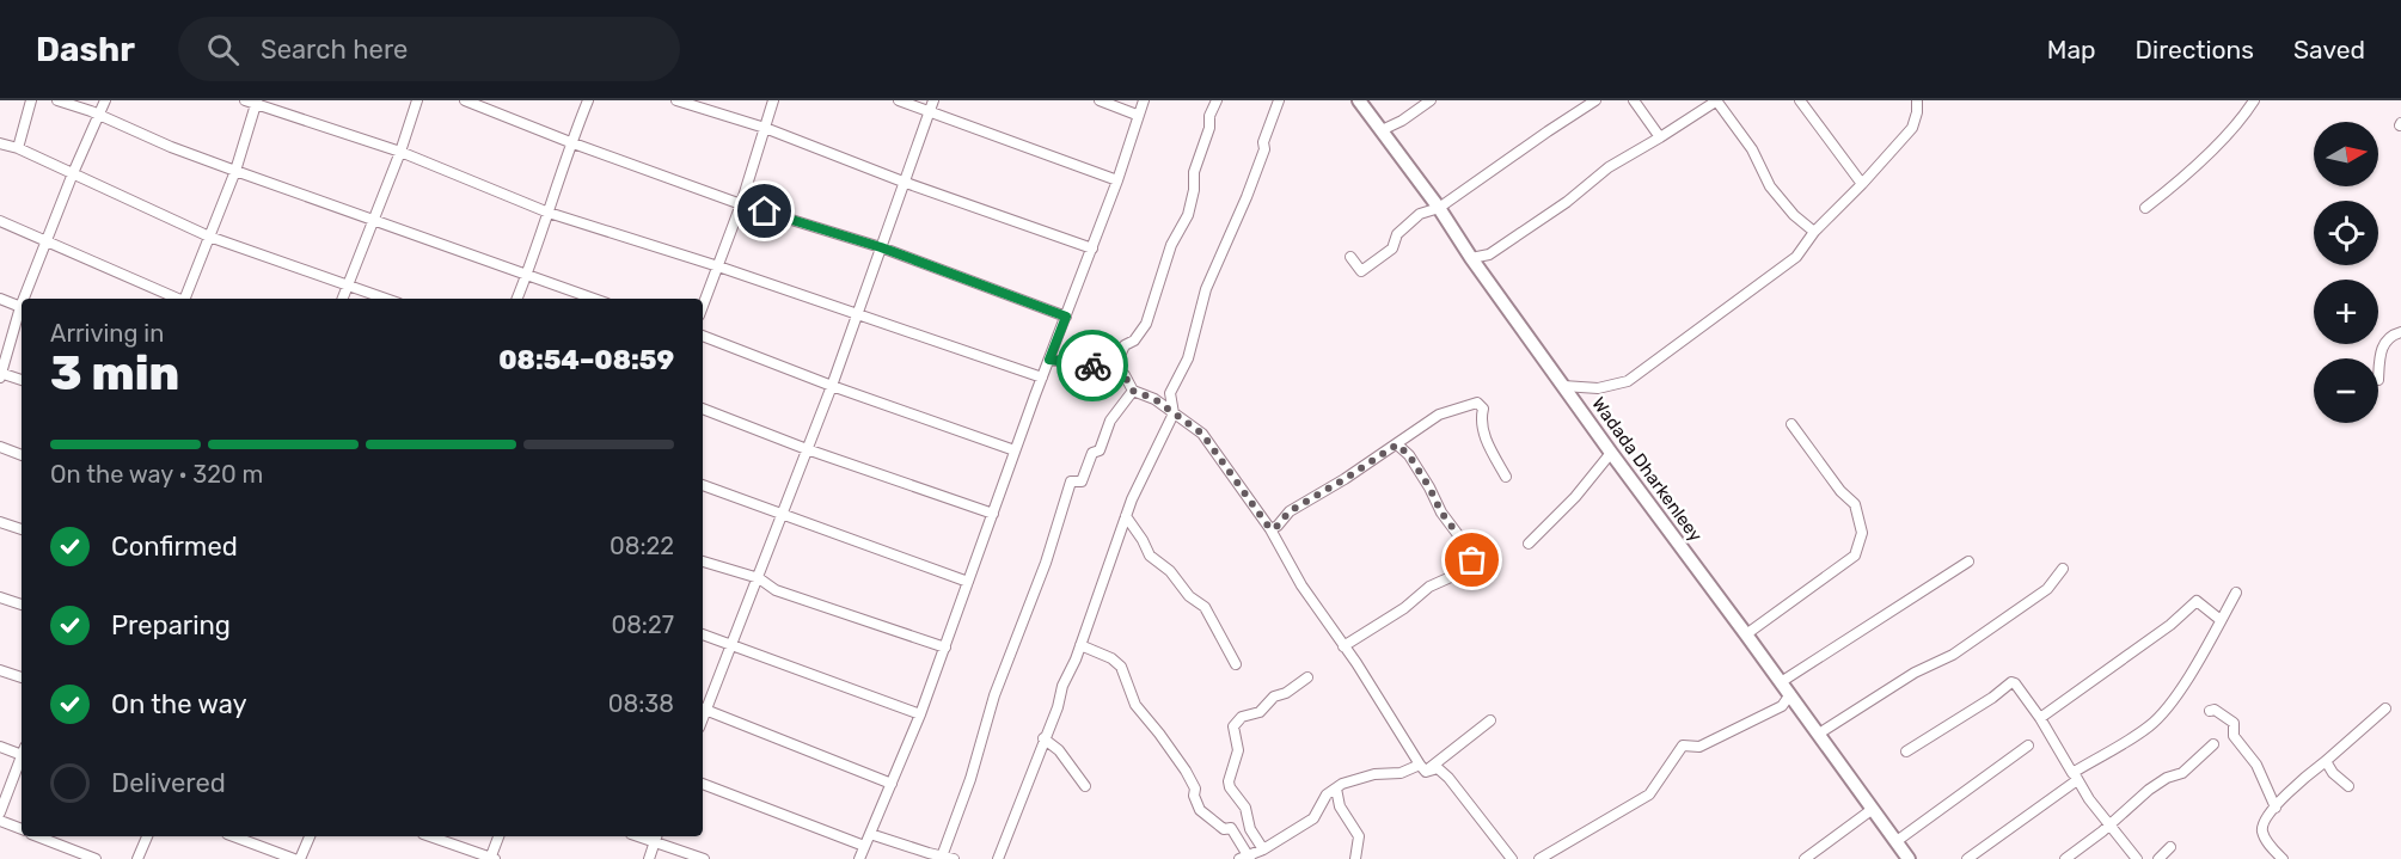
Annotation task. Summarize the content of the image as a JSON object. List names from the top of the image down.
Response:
{
  "streets": {
    "main road": ["Wadada Dharkenleey"]
  },
  "north": "right",
  "page": {
    "header": "Dashr",
    "search": "Search here",
    "nav": ["Map", "Directions", "Saved"],
    "map_buttons": ["+", "−"],
    "heading": ["3 min", "Arriving in", "08:54–08:59"],
    "bar": "On the way · 320 m",
    "list": [
      ["Confirmed", "08:22"],
      ["Preparing", "08:27"],
      ["On the way", "08:38"],
      "Delivered"
    ]
  }
}
